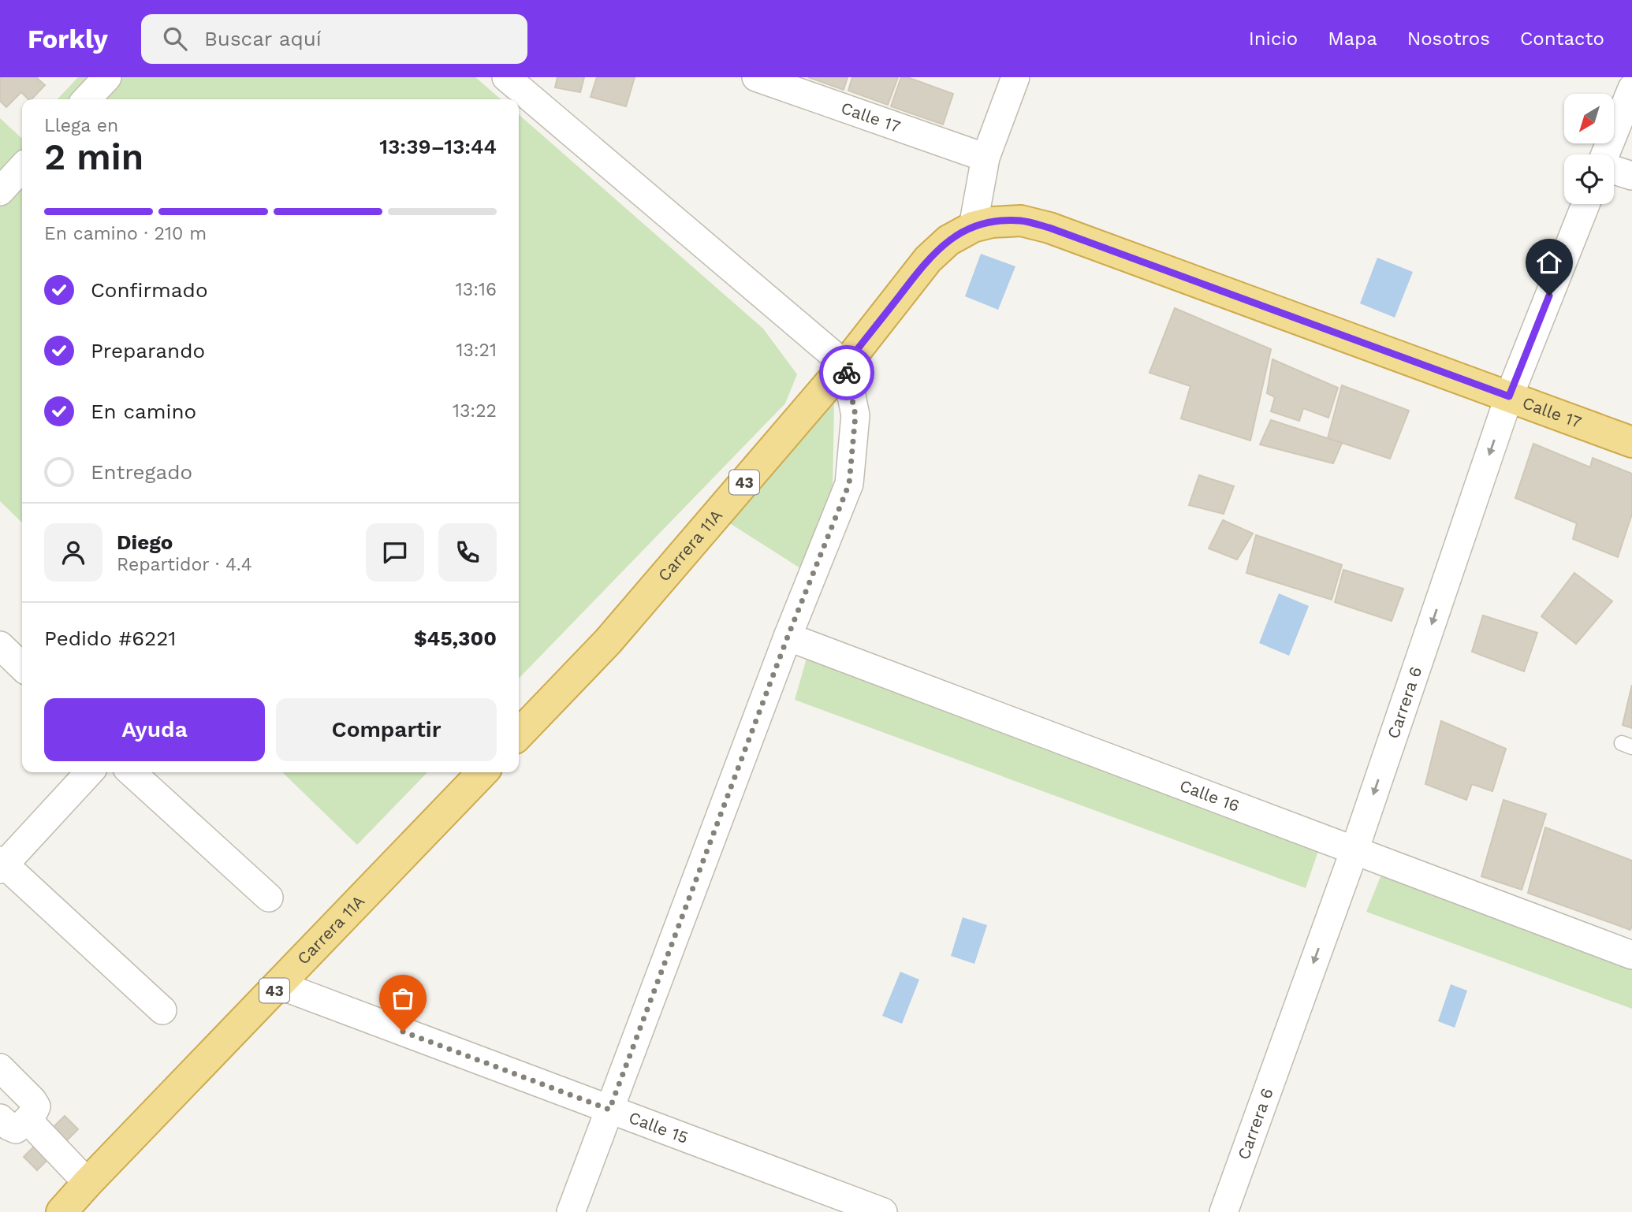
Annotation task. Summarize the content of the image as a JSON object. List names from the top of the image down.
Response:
{
  "streets": {
    "highway": ["Calle 17", "43", "Carrera 11A"],
    "street": ["Carrera 6", "Calle 16", "Calle 15"]
  },
  "crossings": [
    ["Calle 17", "Carrera 11A"],
    ["Calle 17", "Carrera 6"],
    ["Carrera 11A", "Calle 15"],
    ["Carrera 6", "Calle 16"]
  ],
  "one_way": ["Carrera 6"],
  "north": "bottom left",
  "page": {
    "header": "Forkly",
    "search": "Buscar aquí",
    "nav": [
      "Inicio",
      "Mapa",
      "Nosotros",
      "Contacto"
    ],
    "heading": ["2 min", "Llega en", "13:39–13:44"],
    "panel": [
      "Diego",
      "Repartidor · 4.4",
      "Pedido #6221",
      "$45,300"
    ],
    "bar": "En camino · 210 m",
    "list": [
      ["Confirmado", "13:16"],
      ["Preparando", "13:21"],
      ["En camino", "13:22"],
      "Entregado"
    ],
    "buttons": ["Ayuda", "Compartir"]
  }
}
